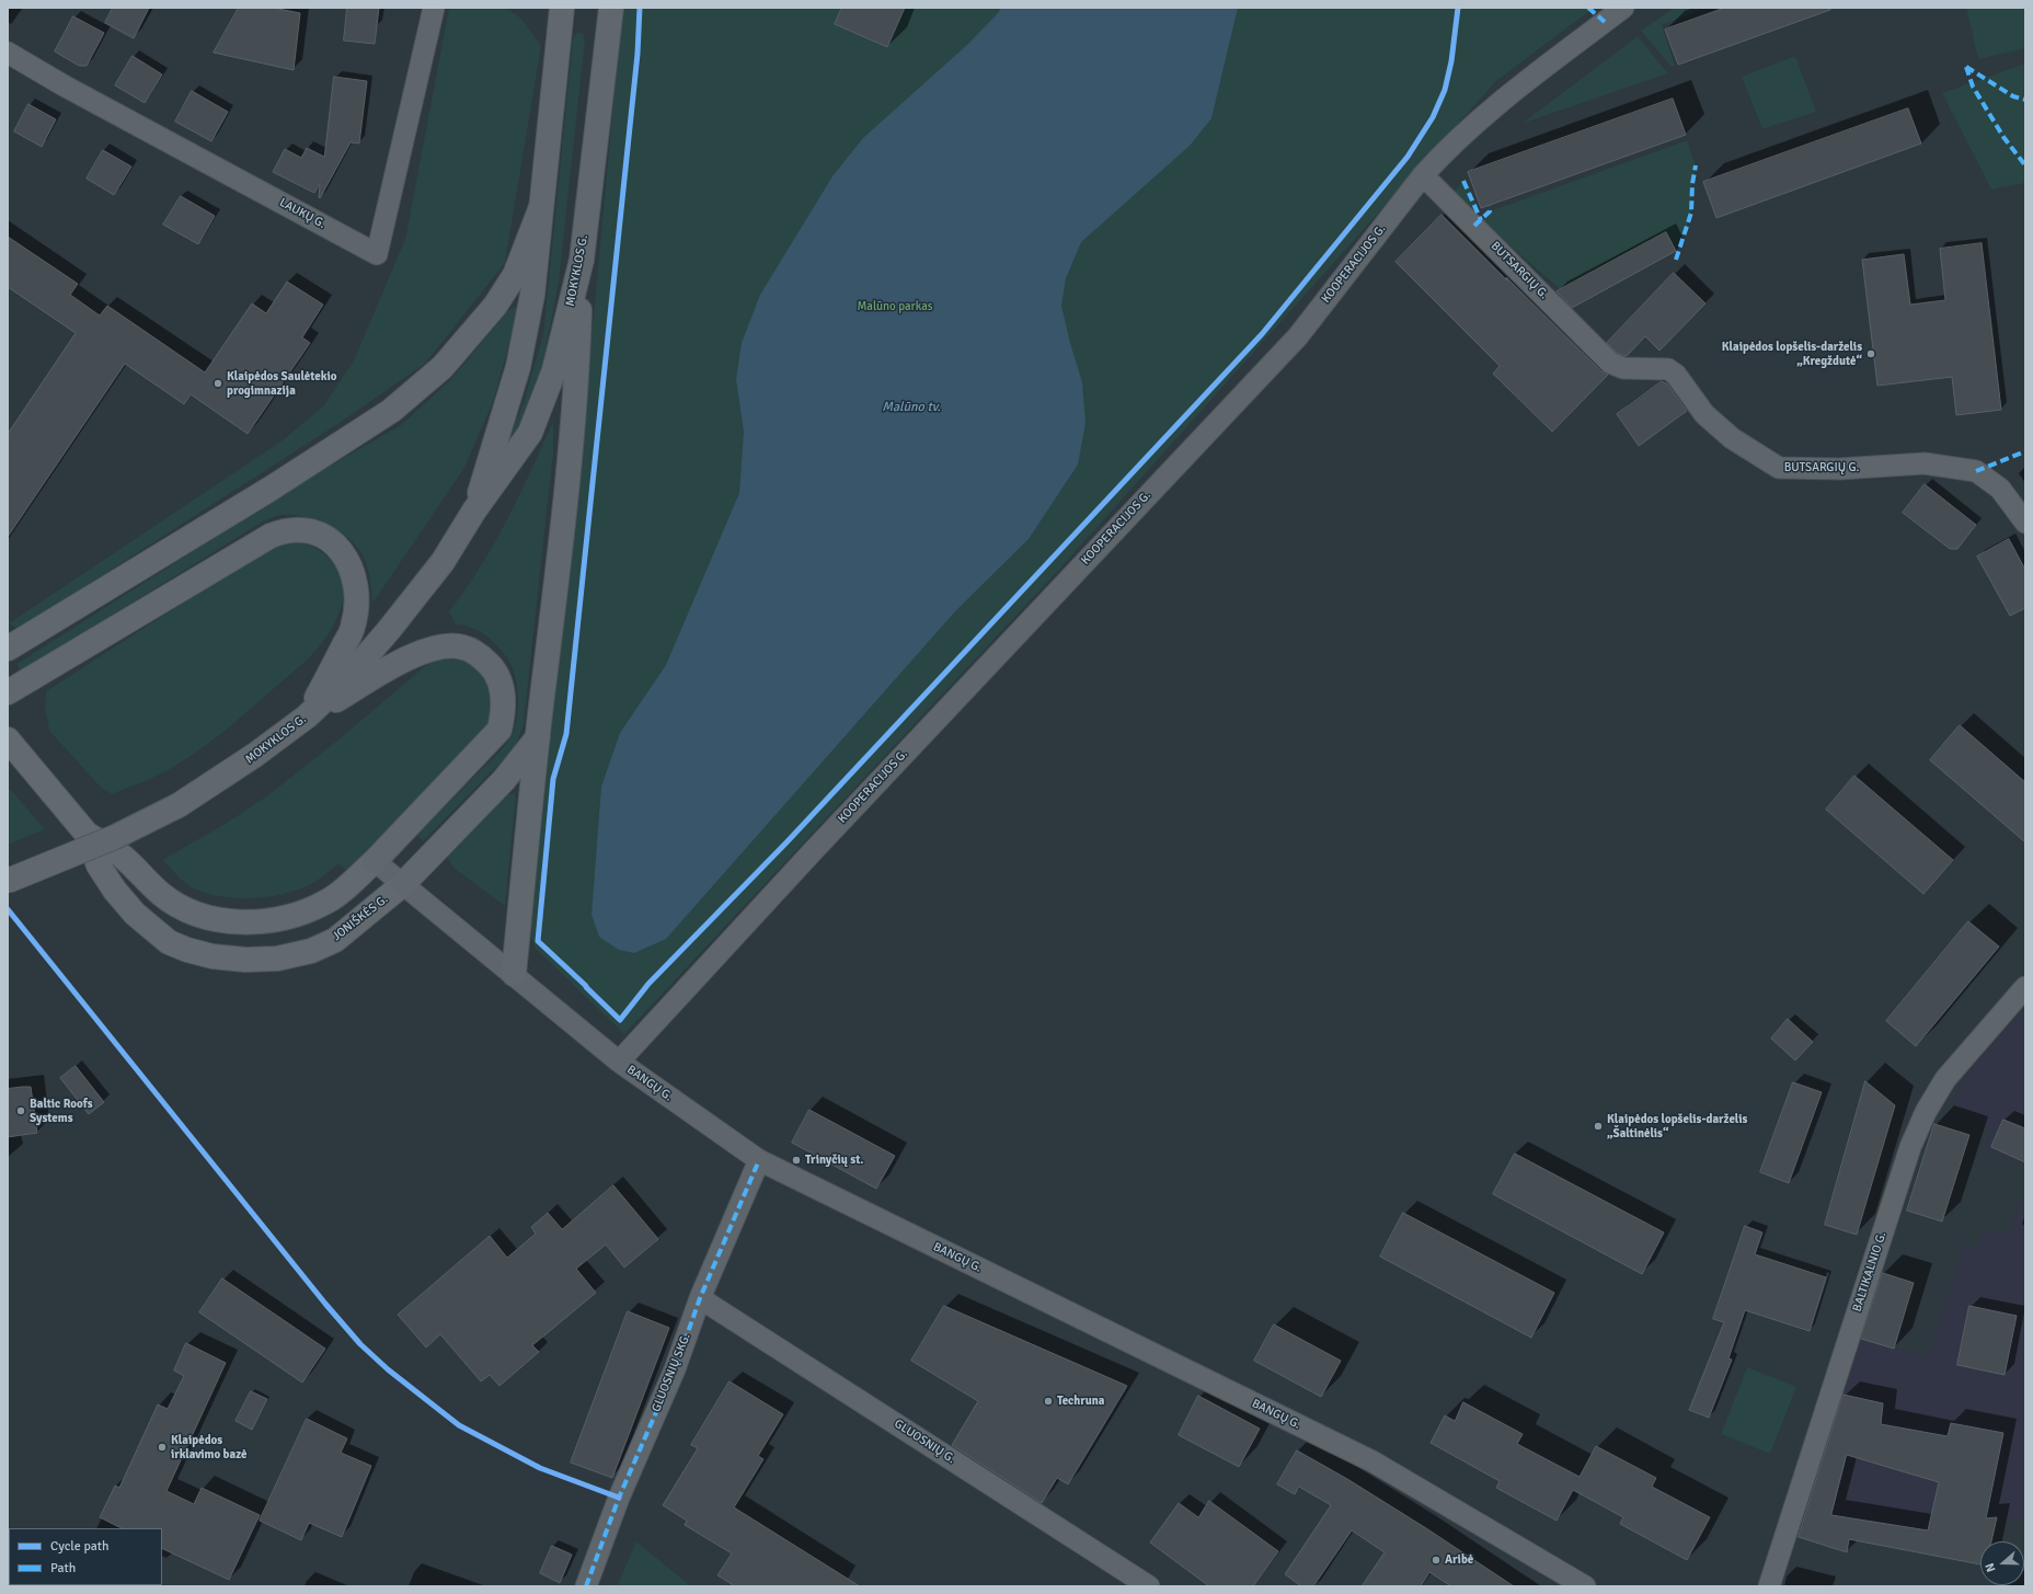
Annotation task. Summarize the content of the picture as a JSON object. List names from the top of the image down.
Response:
{
  "streets": {
    "main road": ["MOKYKLOS G.", "JONIŠKĖS G."],
    "street": [
      "LAUKŲ G.",
      "KOOPERACIJOS G.",
      "BUTSARGIŲ G.",
      "BANGŲ G.",
      "BALTIKALNIO G.",
      "GLUOSNIŲ SKG.",
      "GLUOSNIŲ G."
    ]
  },
  "crossings": [
    ["KOOPERACIJOS G.", "BUTSARGIŲ G."],
    ["KOOPERACIJOS G.", "BANGŲ G."],
    ["JONIŠKĖS G.", "BANGŲ G."],
    ["BANGŲ G.", "GLUOSNIŲ SKG."],
    ["GLUOSNIŲ SKG.", "GLUOSNIŲ G."]
  ],
  "water": ["Malūno tv."],
  "parks": ["Malūno parkas"],
  "places": [
    "Klaipėdos lopšelis-darželis „Kregždutė“",
    "Klaipėdos Saulėtekio progimnazija",
    "Baltic Roofs Systems",
    "Klaipėdos lopšelis-darželis „Šaltinėlis“",
    "Trinyčių st.",
    "Techruna",
    "Klaipėdos irklavimo bazė",
    "Aribė"
  ],
  "legend": ["Cycle path", "Path"],
  "north": "left"
}
